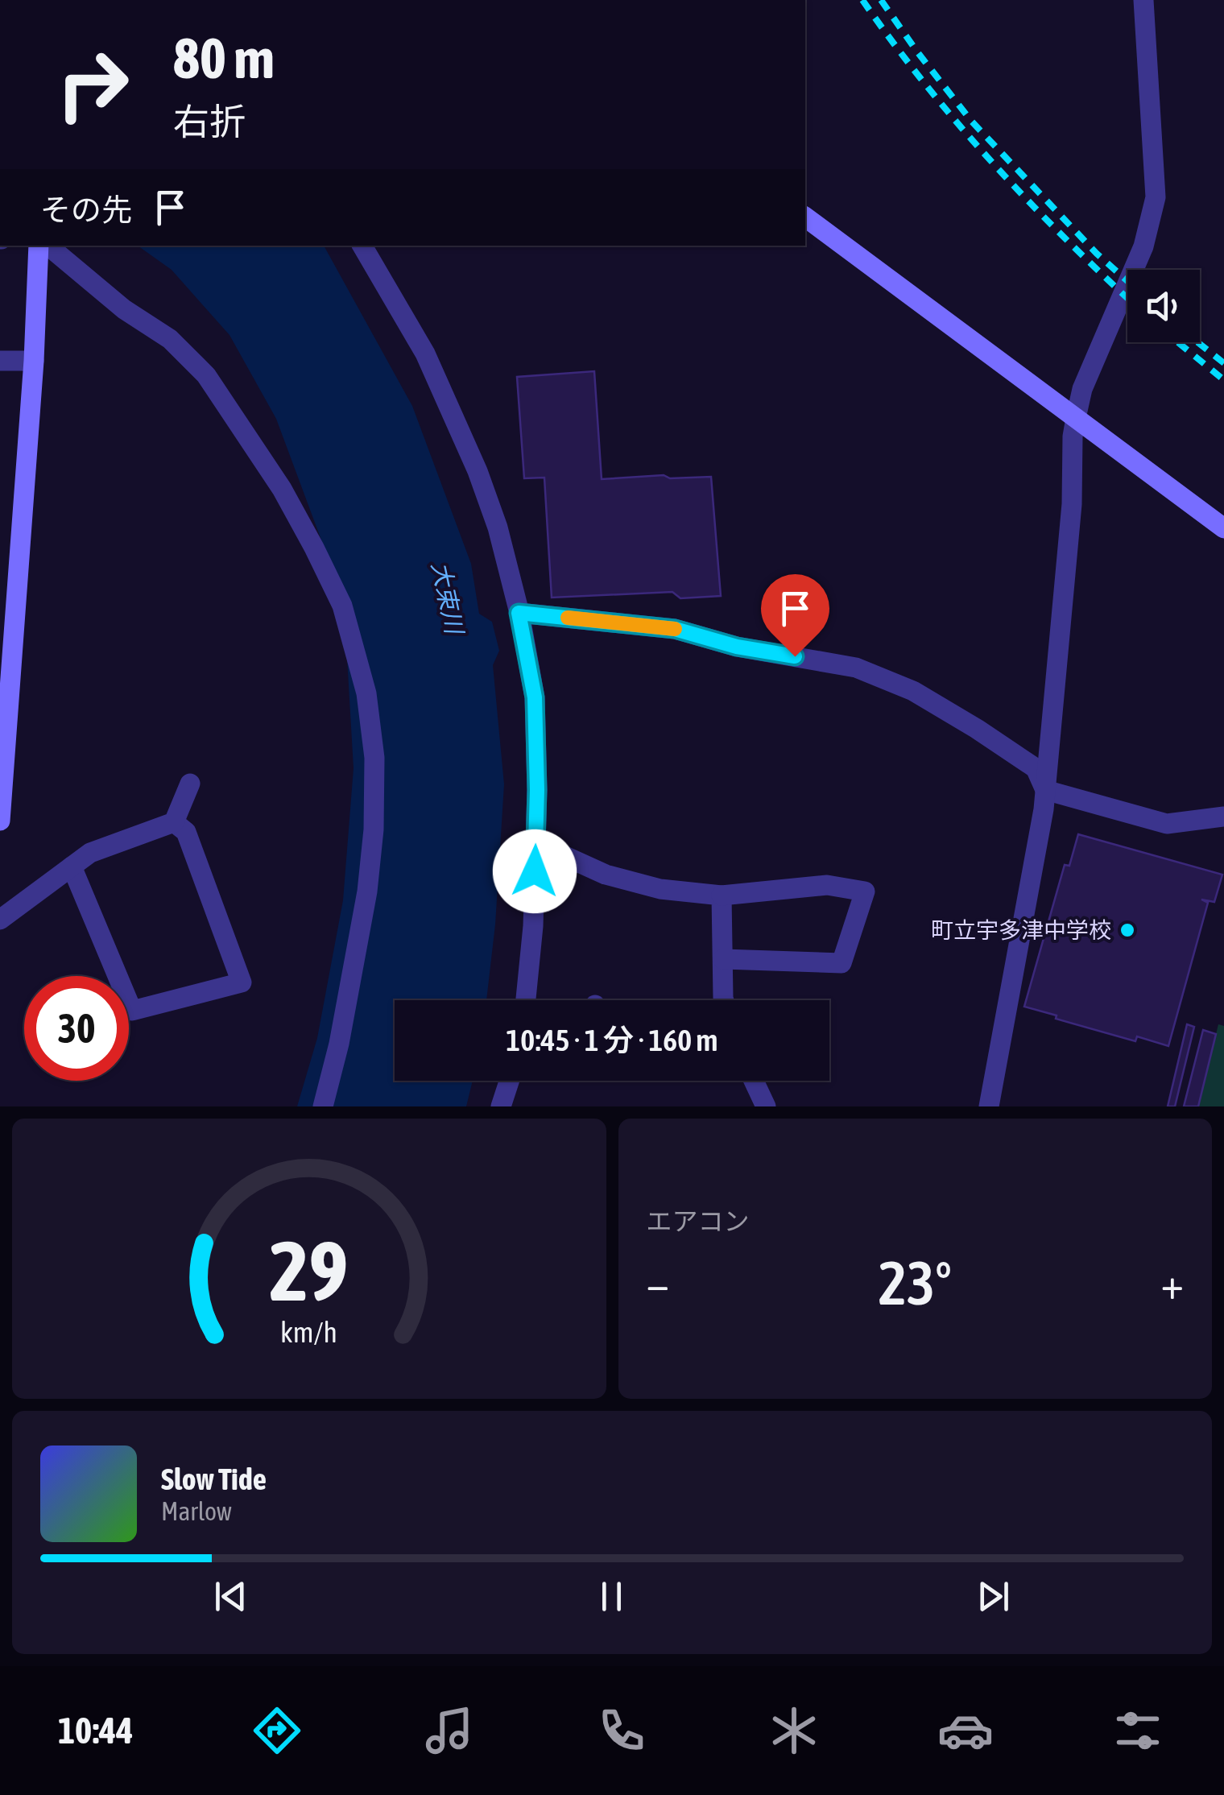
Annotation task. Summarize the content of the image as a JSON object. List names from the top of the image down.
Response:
{
  "water": ["大束川"],
  "places": ["町立宇多津中学校"],
  "page": {
    "turn": ["80 m", "右折"],
    "then": "その先",
    "limit": "30",
    "trip": "10:45 · 1 分 · 160 m",
    "tile": "エアコン",
    "heat": ["−", "23°", "+"],
    "song": ["Slow Tide", "Marlow"],
    "tabs": "10:44",
    "gauge": ["29", "km/h"]
  }
}
